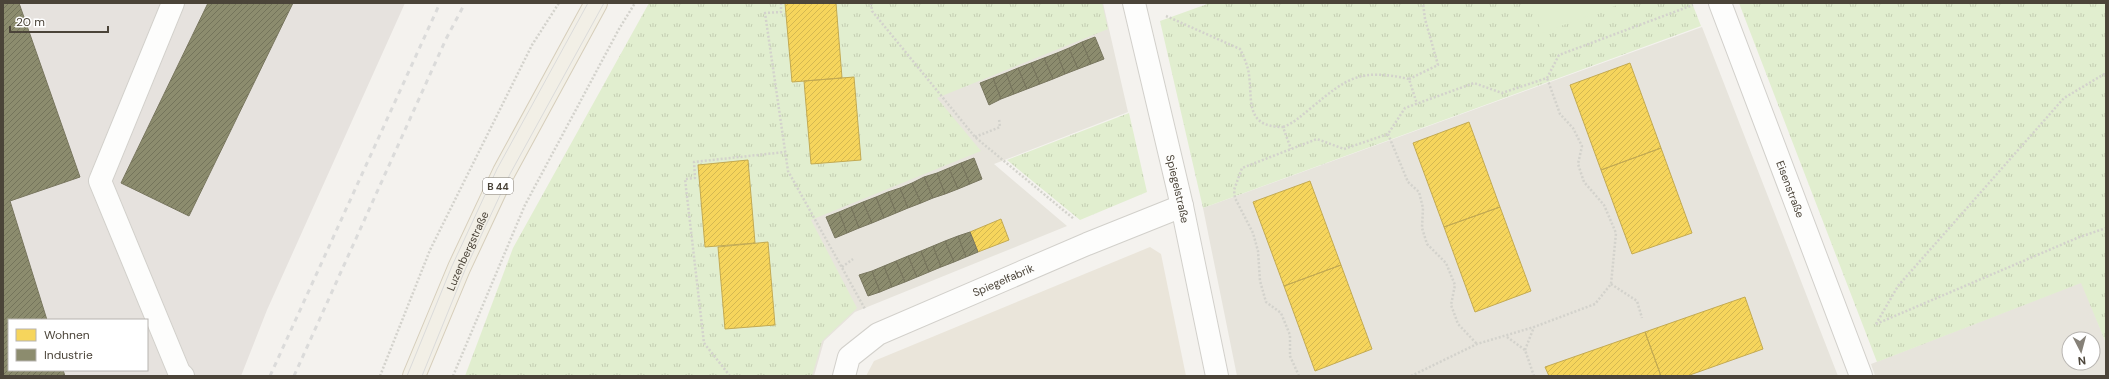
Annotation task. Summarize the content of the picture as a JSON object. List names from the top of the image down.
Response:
{
  "streets": {
    "main road": ["B 44", "Luzenbergstraße"],
    "street": ["Spiegelstraße", "Eisenstraße", "Spiegelfabrik"]
  },
  "crossings": [
    ["Spiegelstraße", "Spiegelfabrik"]
  ],
  "legend": ["Wohnen", "Industrie"],
  "scale_bar": "20 m",
  "north": "bottom"
}
